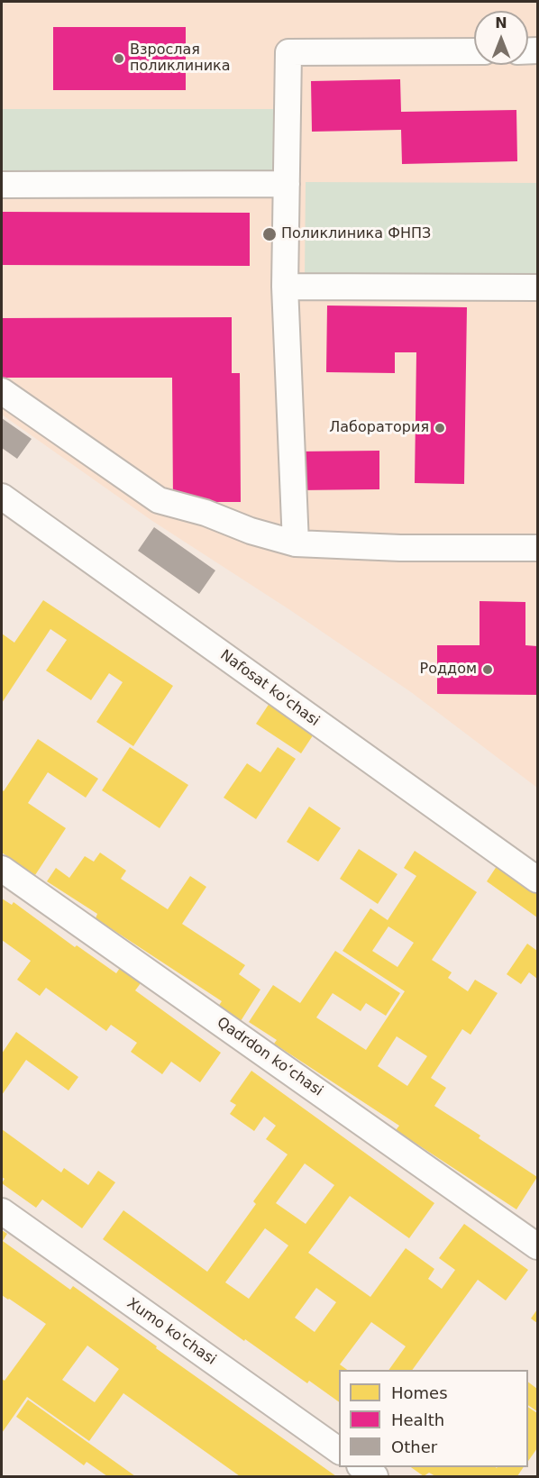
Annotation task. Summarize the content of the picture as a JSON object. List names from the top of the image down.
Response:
{
  "streets": {
    "street": ["Nafosat ko'chasi", "Qadrdon koʻchasi", "Xumo ko'chasi"]
  },
  "places": [
    "Взрослая поликлиника",
    "Поликлиника ФНПЗ",
    "Лаборатория",
    "Роддом"
  ],
  "legend": ["Homes", "Health", "Other"],
  "north": "top"
}
